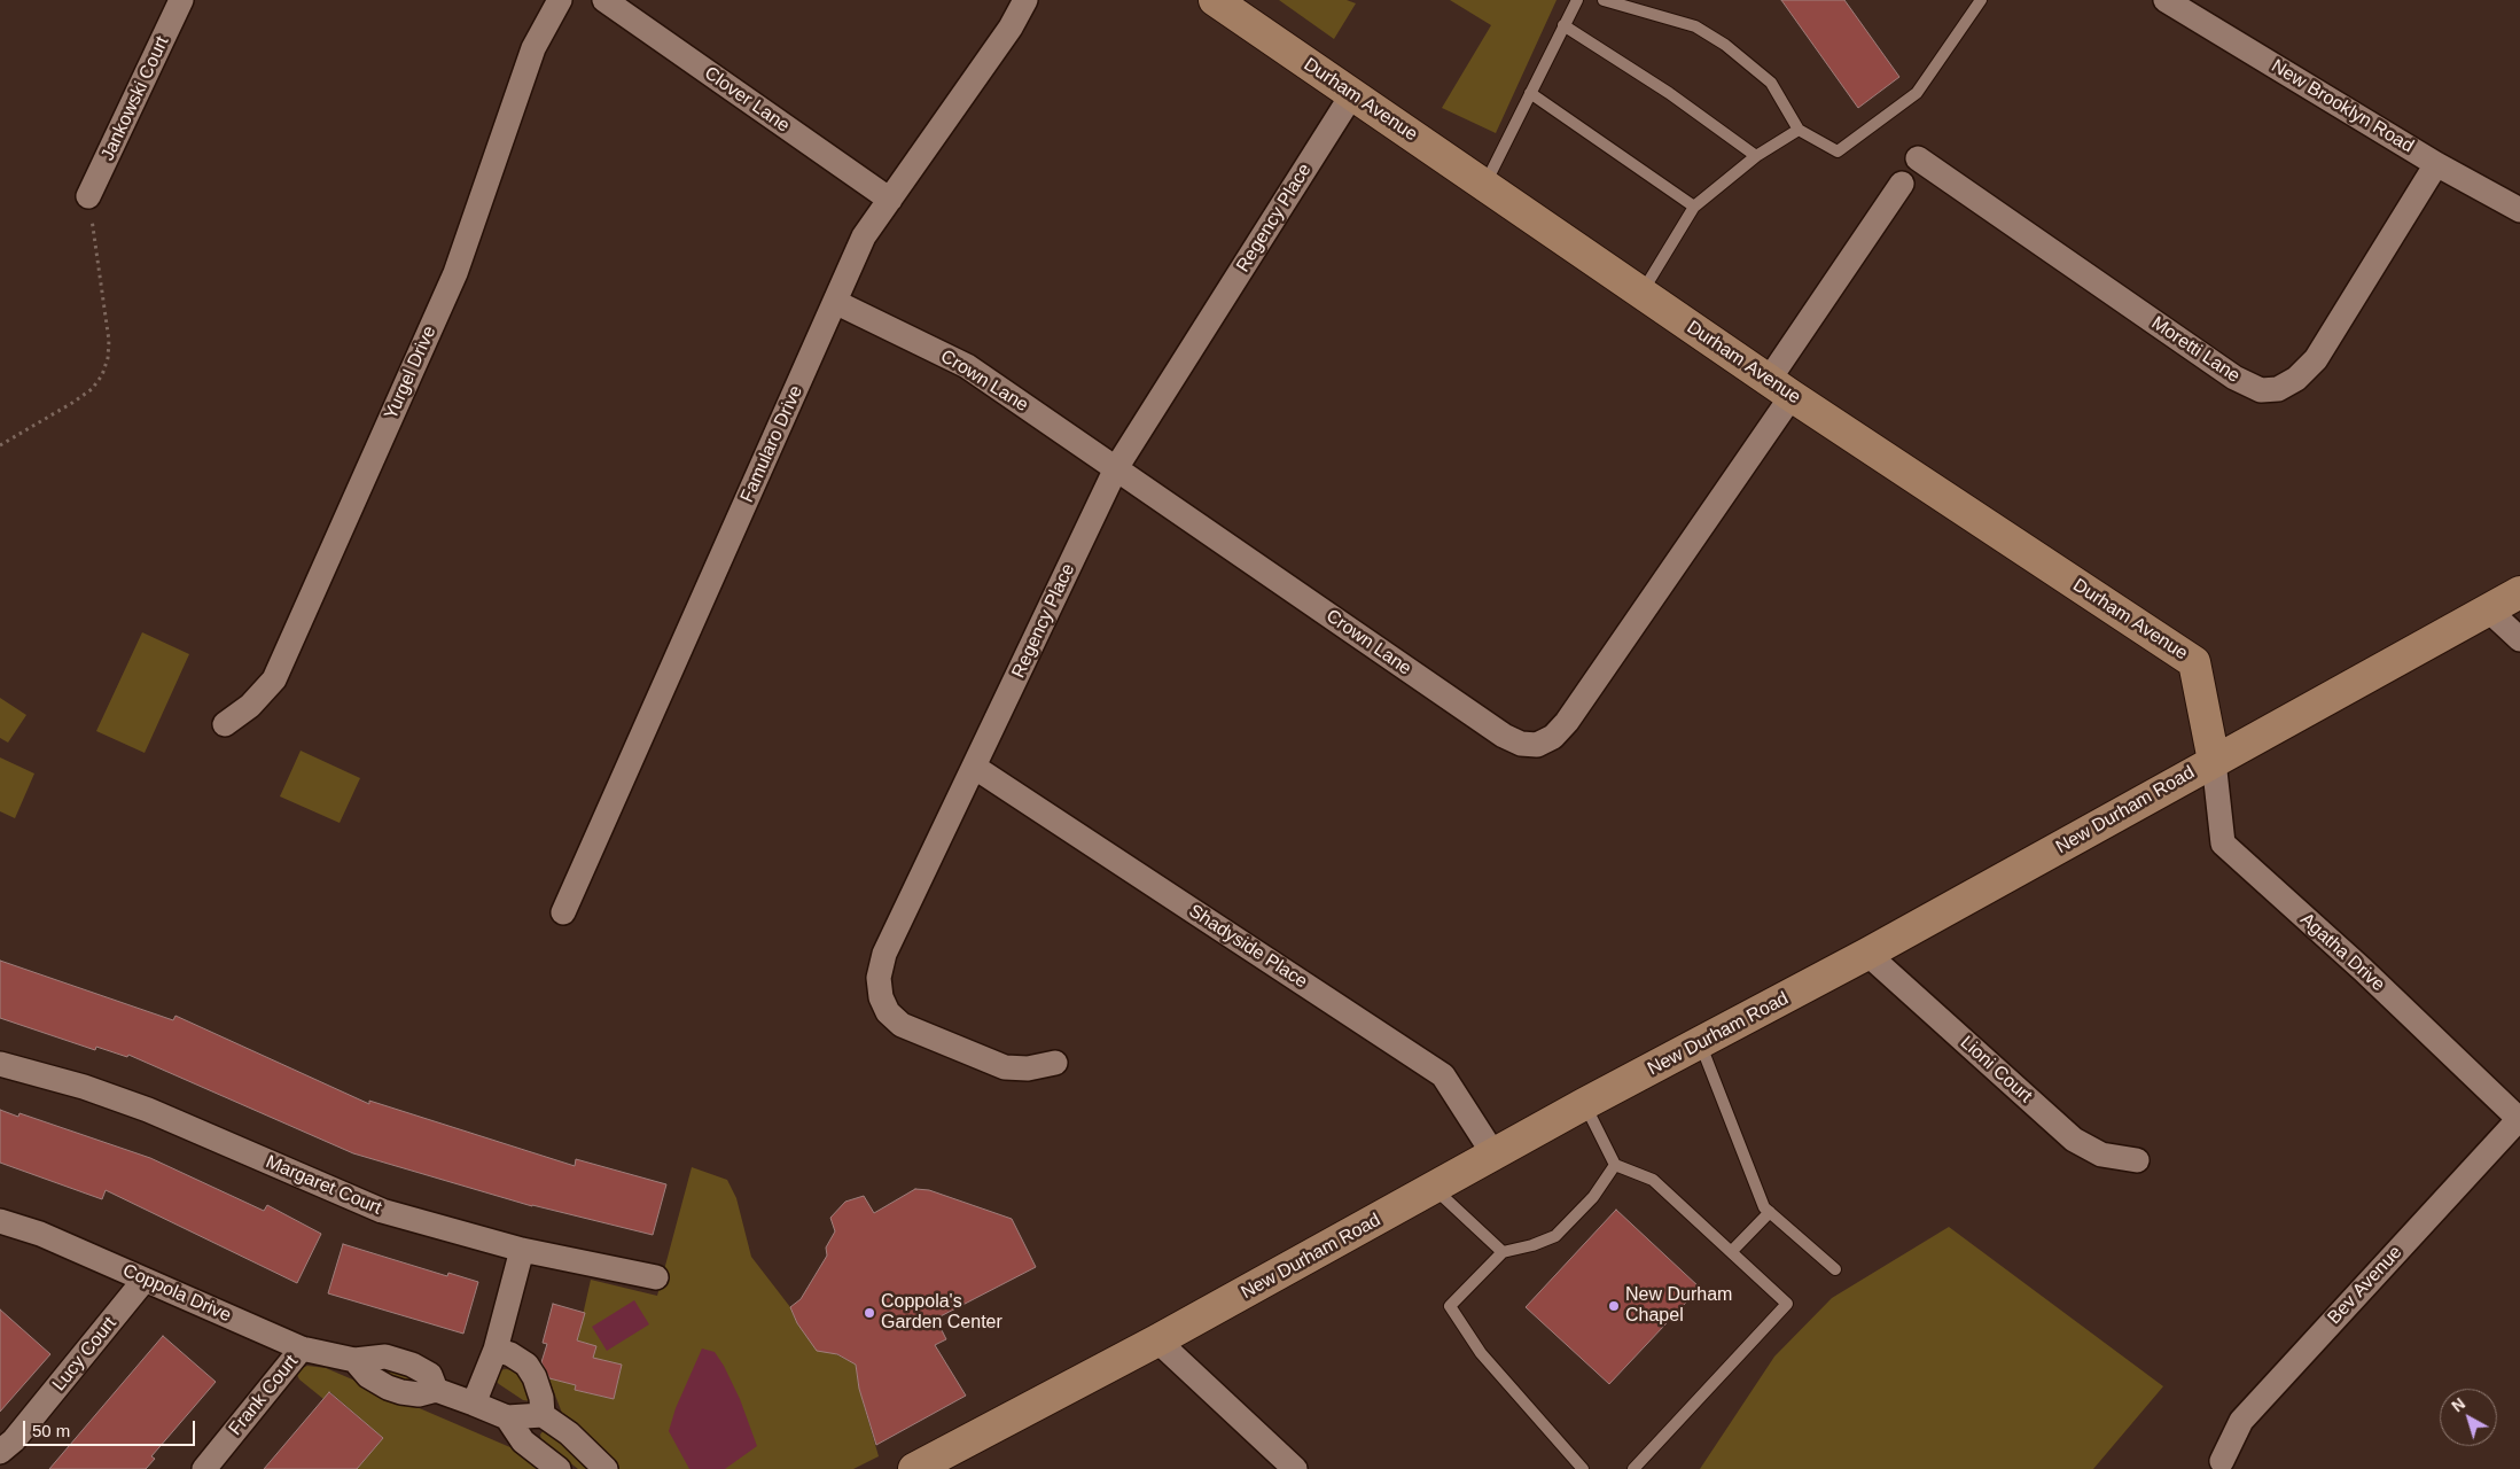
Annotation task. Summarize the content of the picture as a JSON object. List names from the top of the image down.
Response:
{
  "streets": {
    "main road": ["Durham Avenue", "New Durham Road"],
    "street": [
      "Jankowski Court",
      "Clover Lane",
      "New Brooklyn Road",
      "Regency Place",
      "Moretti Lane",
      "Yurgel Drive",
      "Crown Lane",
      "Famularo Drive",
      "Shadyside Place",
      "Agatha Drive",
      "Lioni Court",
      "Margaret Court",
      "Bev Avenue",
      "Coppola Drive",
      "Lucy Court",
      "Frank Court"
    ]
  },
  "crossings": [
    ["Clover Lane", "Famularo Drive"],
    ["Durham Avenue", "Regency Place"],
    ["Durham Avenue", "Crown Lane"],
    ["Durham Avenue", "New Durham Road"],
    ["Durham Avenue", "Agatha Drive"],
    ["New Brooklyn Road", "Moretti Lane"],
    ["Regency Place", "Crown Lane"],
    ["Regency Place", "Shadyside Place"],
    ["Crown Lane", "Famularo Drive"],
    ["New Durham Road", "Shadyside Place"],
    ["New Durham Road", "Agatha Drive"],
    ["New Durham Road", "Lioni Court"],
    ["Agatha Drive", "Bev Avenue"],
    ["Coppola Drive", "Lucy Court"],
    ["Coppola Drive", "Frank Court"]
  ],
  "places": ["New Durham Chapel", "Coppola's Garden Center"],
  "scale_bar": "50 m",
  "north": "top left"
}
